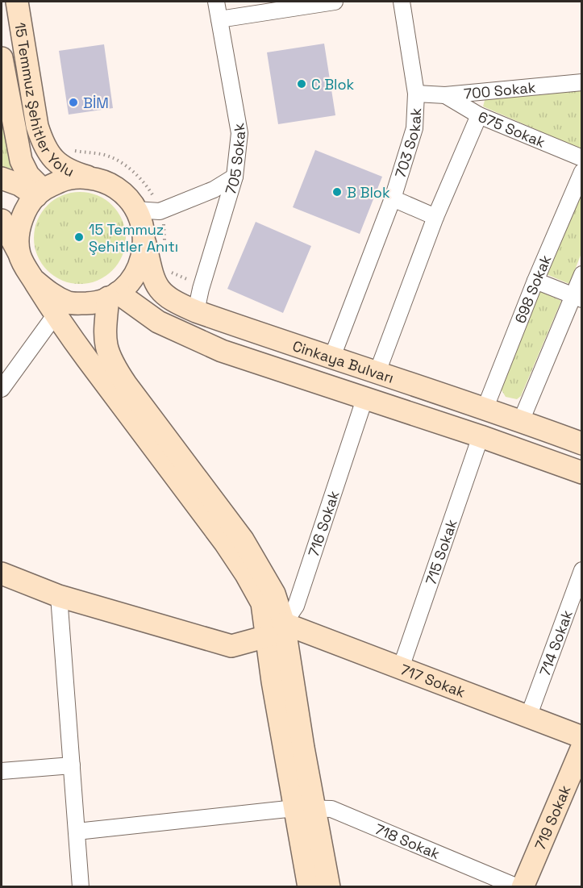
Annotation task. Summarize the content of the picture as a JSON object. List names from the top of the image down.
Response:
{
  "streets": {
    "main road": [
      "15 Temmuz Şehitler Yolu",
      "Cinkaya Bulvarı",
      "717 Sokak",
      "719 Sokak"
    ],
    "street": [
      "700 Sokak",
      "675 Sokak",
      "703 Sokak",
      "705 Sokak",
      "698 Sokak",
      "716 Sokak",
      "715 Sokak",
      "714 Sokak",
      "718 Sokak"
    ]
  },
  "crossings": [
    ["700 Sokak", "675 Sokak"],
    ["700 Sokak", "703 Sokak"],
    ["15 Temmuz Şehitler Yolu", "Cinkaya Bulvarı"],
    ["703 Sokak", "Cinkaya Bulvarı"],
    ["705 Sokak", "Cinkaya Bulvarı"],
    ["698 Sokak", "Cinkaya Bulvarı"],
    ["Cinkaya Bulvarı", "716 Sokak"],
    ["Cinkaya Bulvarı", "715 Sokak"],
    ["716 Sokak", "717 Sokak"],
    ["715 Sokak", "717 Sokak"],
    ["714 Sokak", "717 Sokak"]
  ],
  "places": [
    "C Blok",
    "BİM",
    "B Blok",
    "15 Temmuz Şehitler Anıtı"
  ]
}
